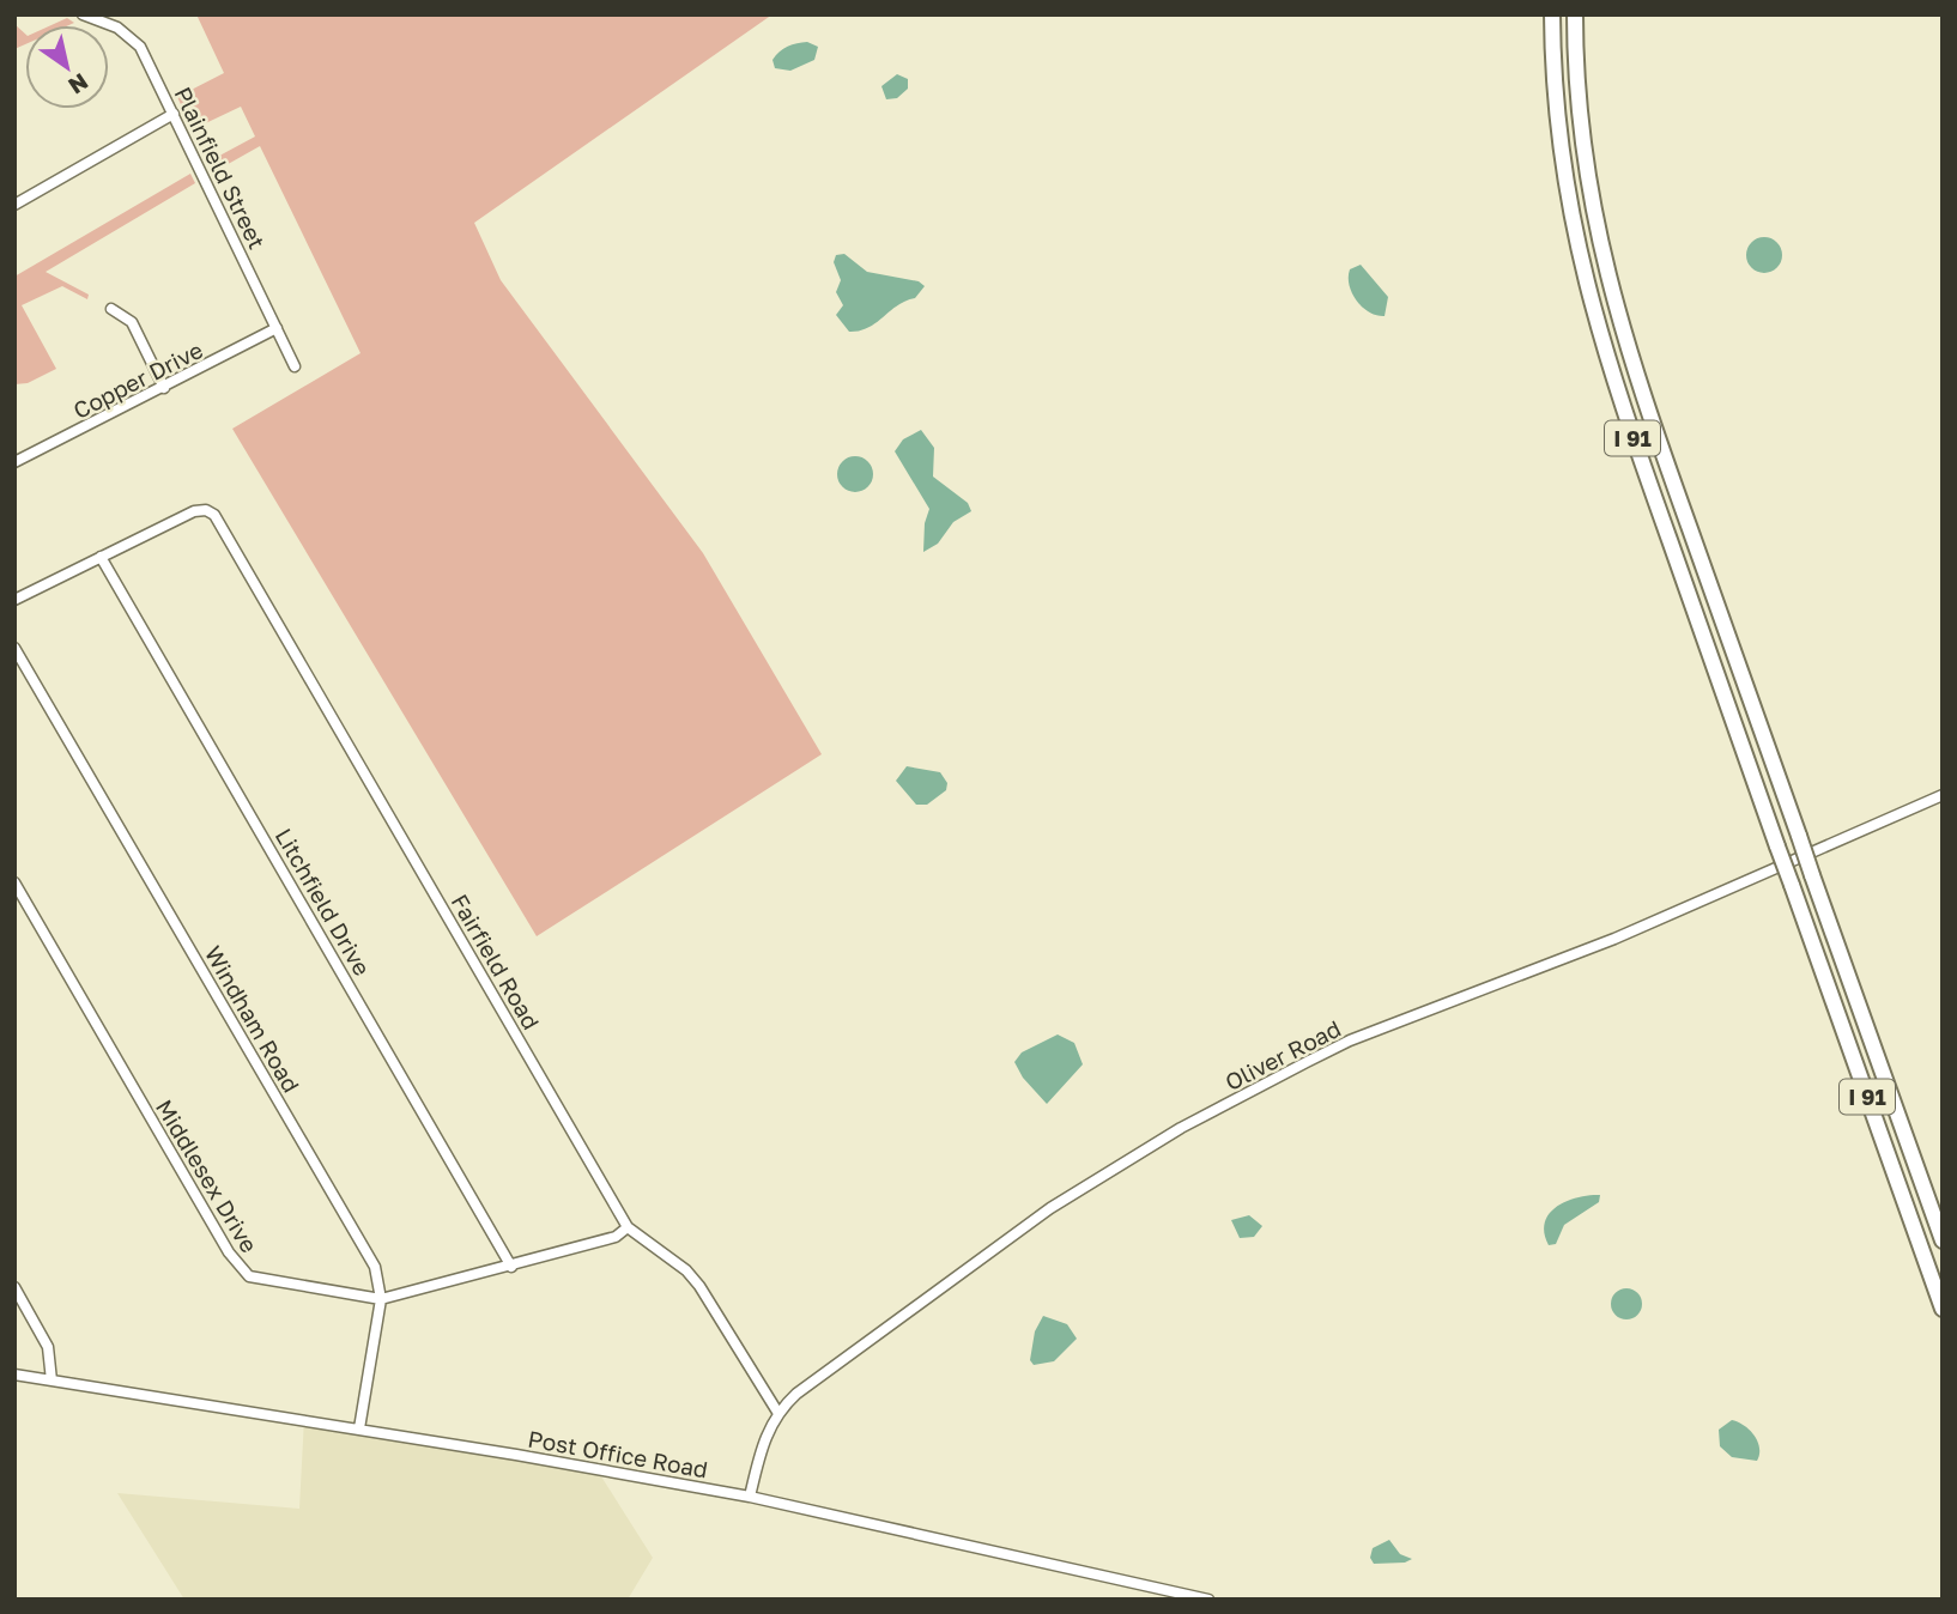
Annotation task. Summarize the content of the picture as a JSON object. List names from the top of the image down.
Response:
{
  "streets": {
    "highway": ["I 91"],
    "street": [
      "Plainfield Street",
      "Copper Drive",
      "Litchfield Drive",
      "Fairfield Road",
      "Windham Road",
      "Oliver Road",
      "Middlesex Drive",
      "Post Office Road"
    ]
  },
  "crossings": [
    ["Plainfield Street", "Copper Drive"],
    ["Litchfield Drive", "Fairfield Road"],
    ["Litchfield Drive", "Middlesex Drive"],
    ["Fairfield Road", "Oliver Road"],
    ["Fairfield Road", "Middlesex Drive"],
    ["Windham Road", "Middlesex Drive"],
    ["Windham Road", "Post Office Road"],
    ["Oliver Road", "Post Office Road"]
  ],
  "north": "bottom right"
}
